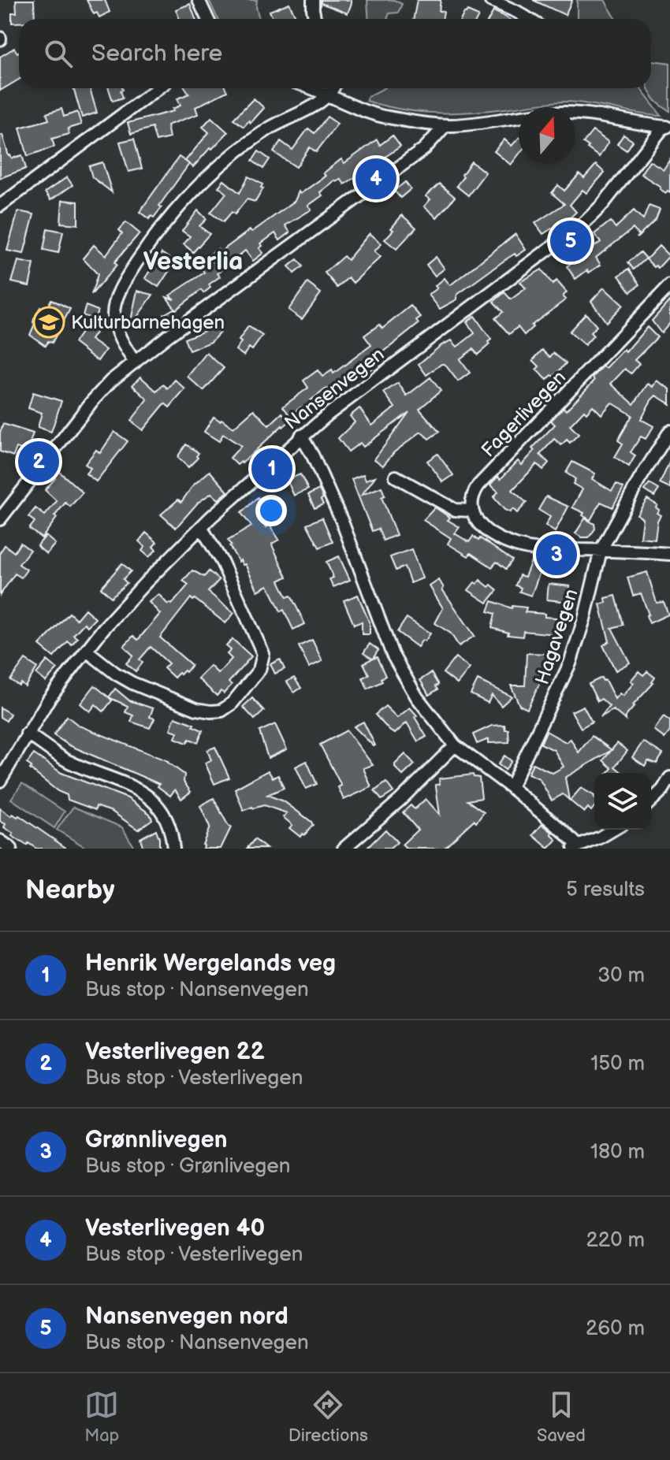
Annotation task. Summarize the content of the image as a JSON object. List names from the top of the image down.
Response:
{
  "streets": {
    "street": ["Nansenvegen", "Fagerlivegen", "Hagavegen"]
  },
  "districts": ["Vesterlia"],
  "places": {
    "school or university": ["Kulturbarnehagen"]
  },
  "north": "top",
  "page": {
    "search": "Search here",
    "pins": [
      "4",
      "5",
      "2",
      "1",
      "3"
    ],
    "heading": ["Nearby", "5 results"],
    "list": [
      {
        "mark": "1",
        "name": "Henrik Wergelands veg",
        "note": "Bus stop · Nansenvegen",
        "value": "30 m"
      },
      {
        "mark": "2",
        "name": "Vesterlivegen 22",
        "note": "Bus stop · Vesterlivegen",
        "value": "150 m"
      },
      {
        "mark": "3",
        "name": "Grønnlivegen",
        "note": "Bus stop · Grønlivegen",
        "value": "180 m"
      },
      {
        "mark": "4",
        "name": "Vesterlivegen 40",
        "note": "Bus stop · Vesterlivegen",
        "value": "220 m"
      },
      {
        "mark": "5",
        "name": "Nansenvegen nord",
        "note": "Bus stop · Nansenvegen",
        "value": "260 m"
      }
    ],
    "nav": ["Map", "Directions", "Saved"]
  }
}
